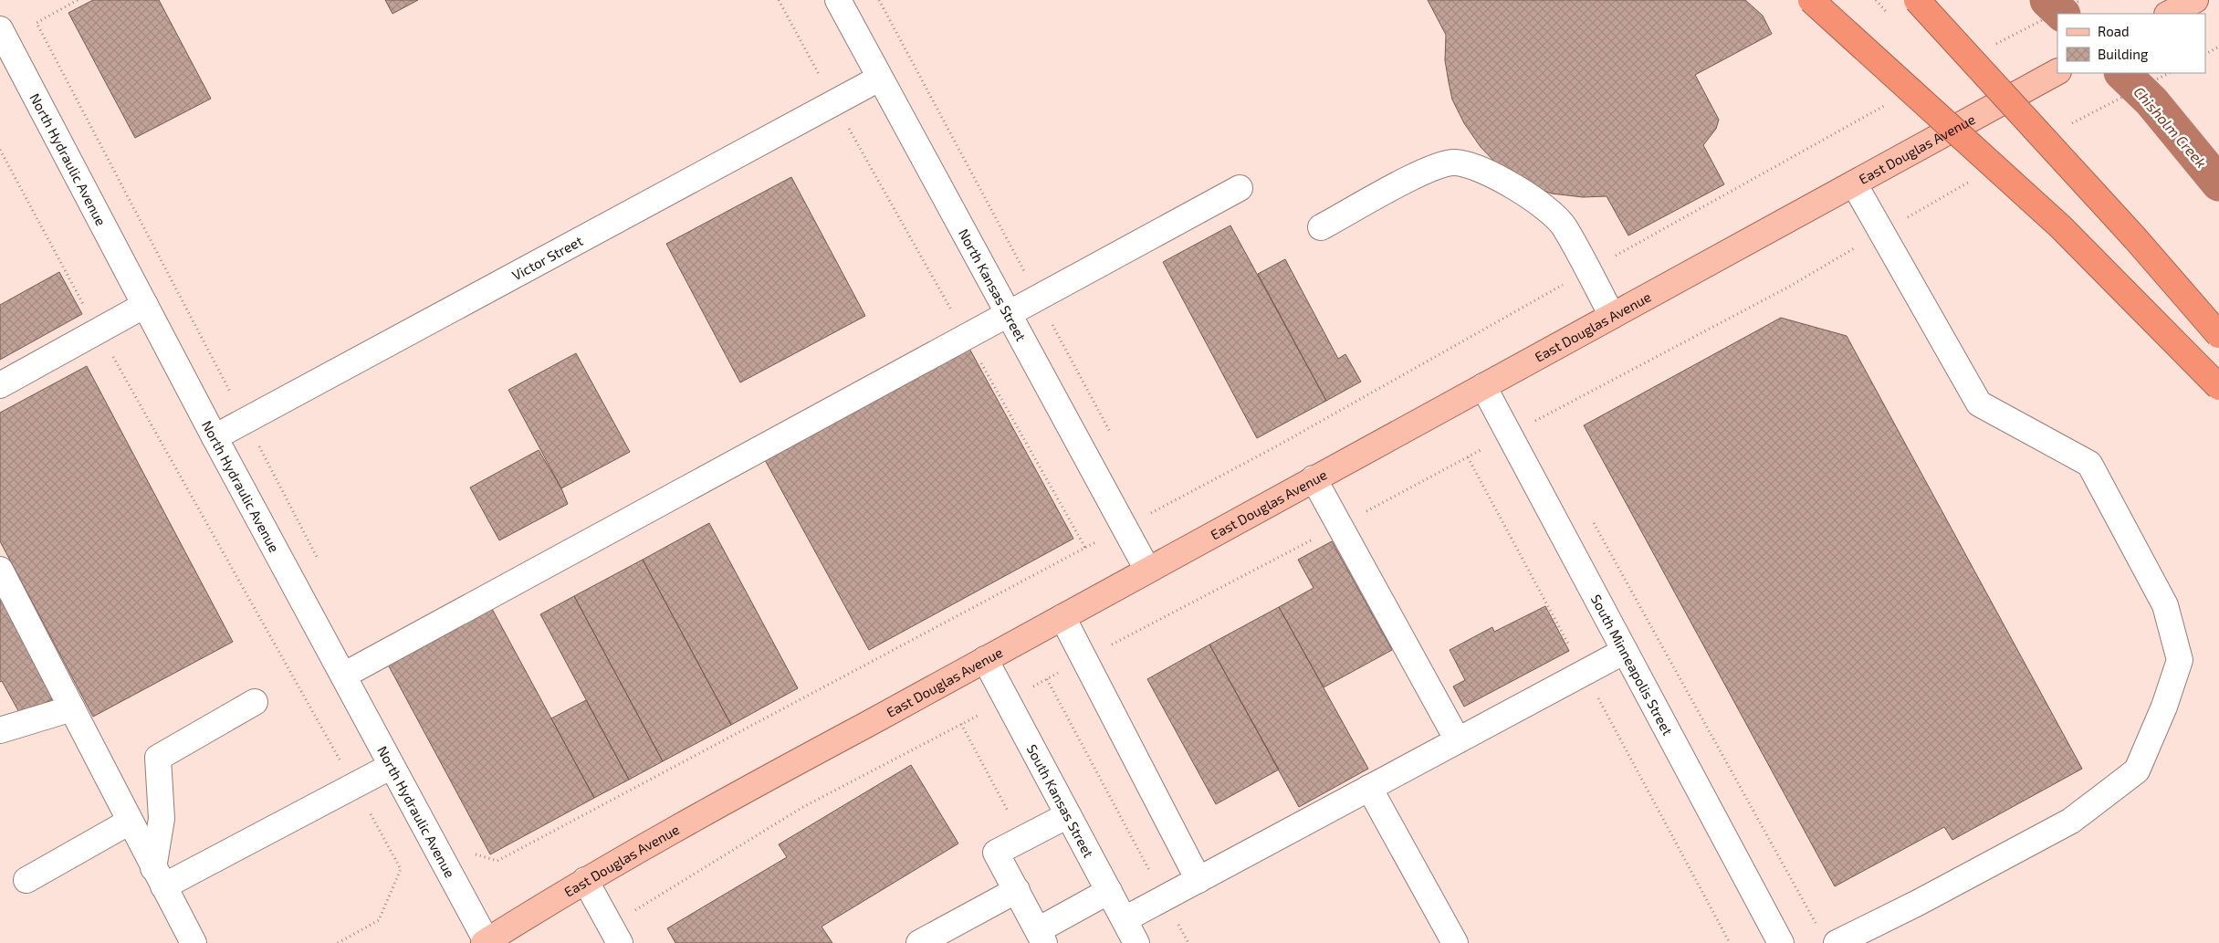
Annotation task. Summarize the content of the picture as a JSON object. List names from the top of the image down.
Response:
{
  "streets": {
    "main road": ["East Douglas Avenue"],
    "street": [
      "North Hydraulic Avenue",
      "Victor Street",
      "North Kansas Street",
      "South Minneapolis Street",
      "South Kansas Street"
    ]
  },
  "crossings": [
    ["East Douglas Avenue", "North Hydraulic Avenue"],
    ["East Douglas Avenue", "North Kansas Street"],
    ["East Douglas Avenue", "South Minneapolis Street"],
    ["East Douglas Avenue", "South Kansas Street"],
    ["North Hydraulic Avenue", "Victor Street"],
    ["Victor Street", "North Kansas Street"]
  ],
  "water": ["Chisholm Creek"],
  "legend": ["Road", "Building"]
}
